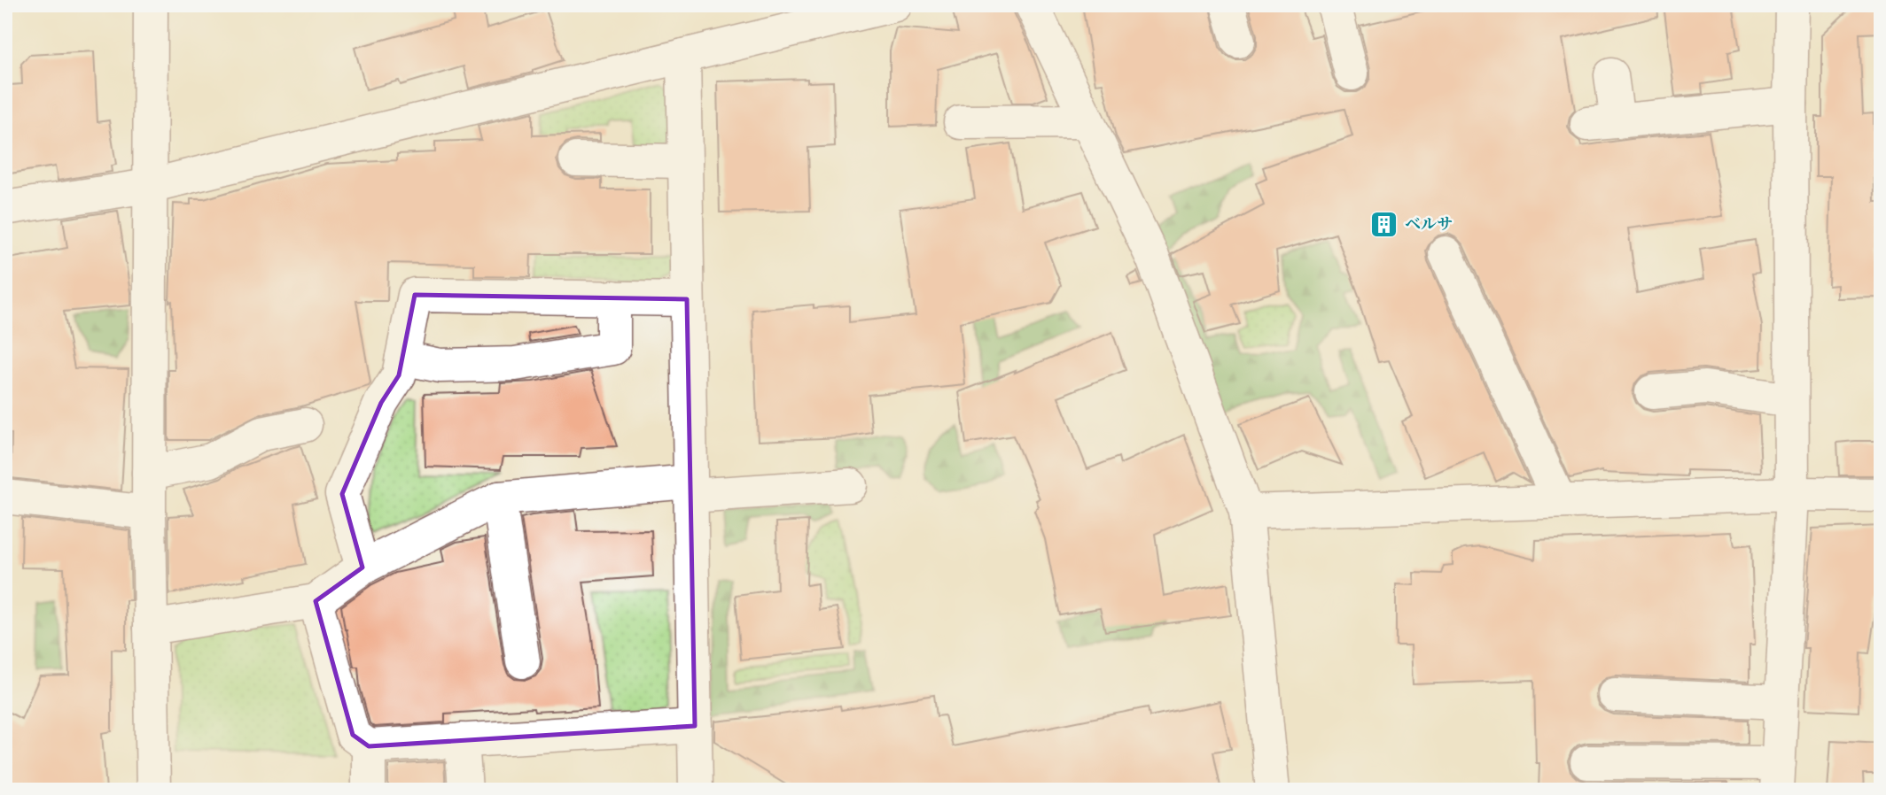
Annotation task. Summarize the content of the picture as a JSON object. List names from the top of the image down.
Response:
{
  "places": {
    "building": ["ベルサ"]
  }
}
